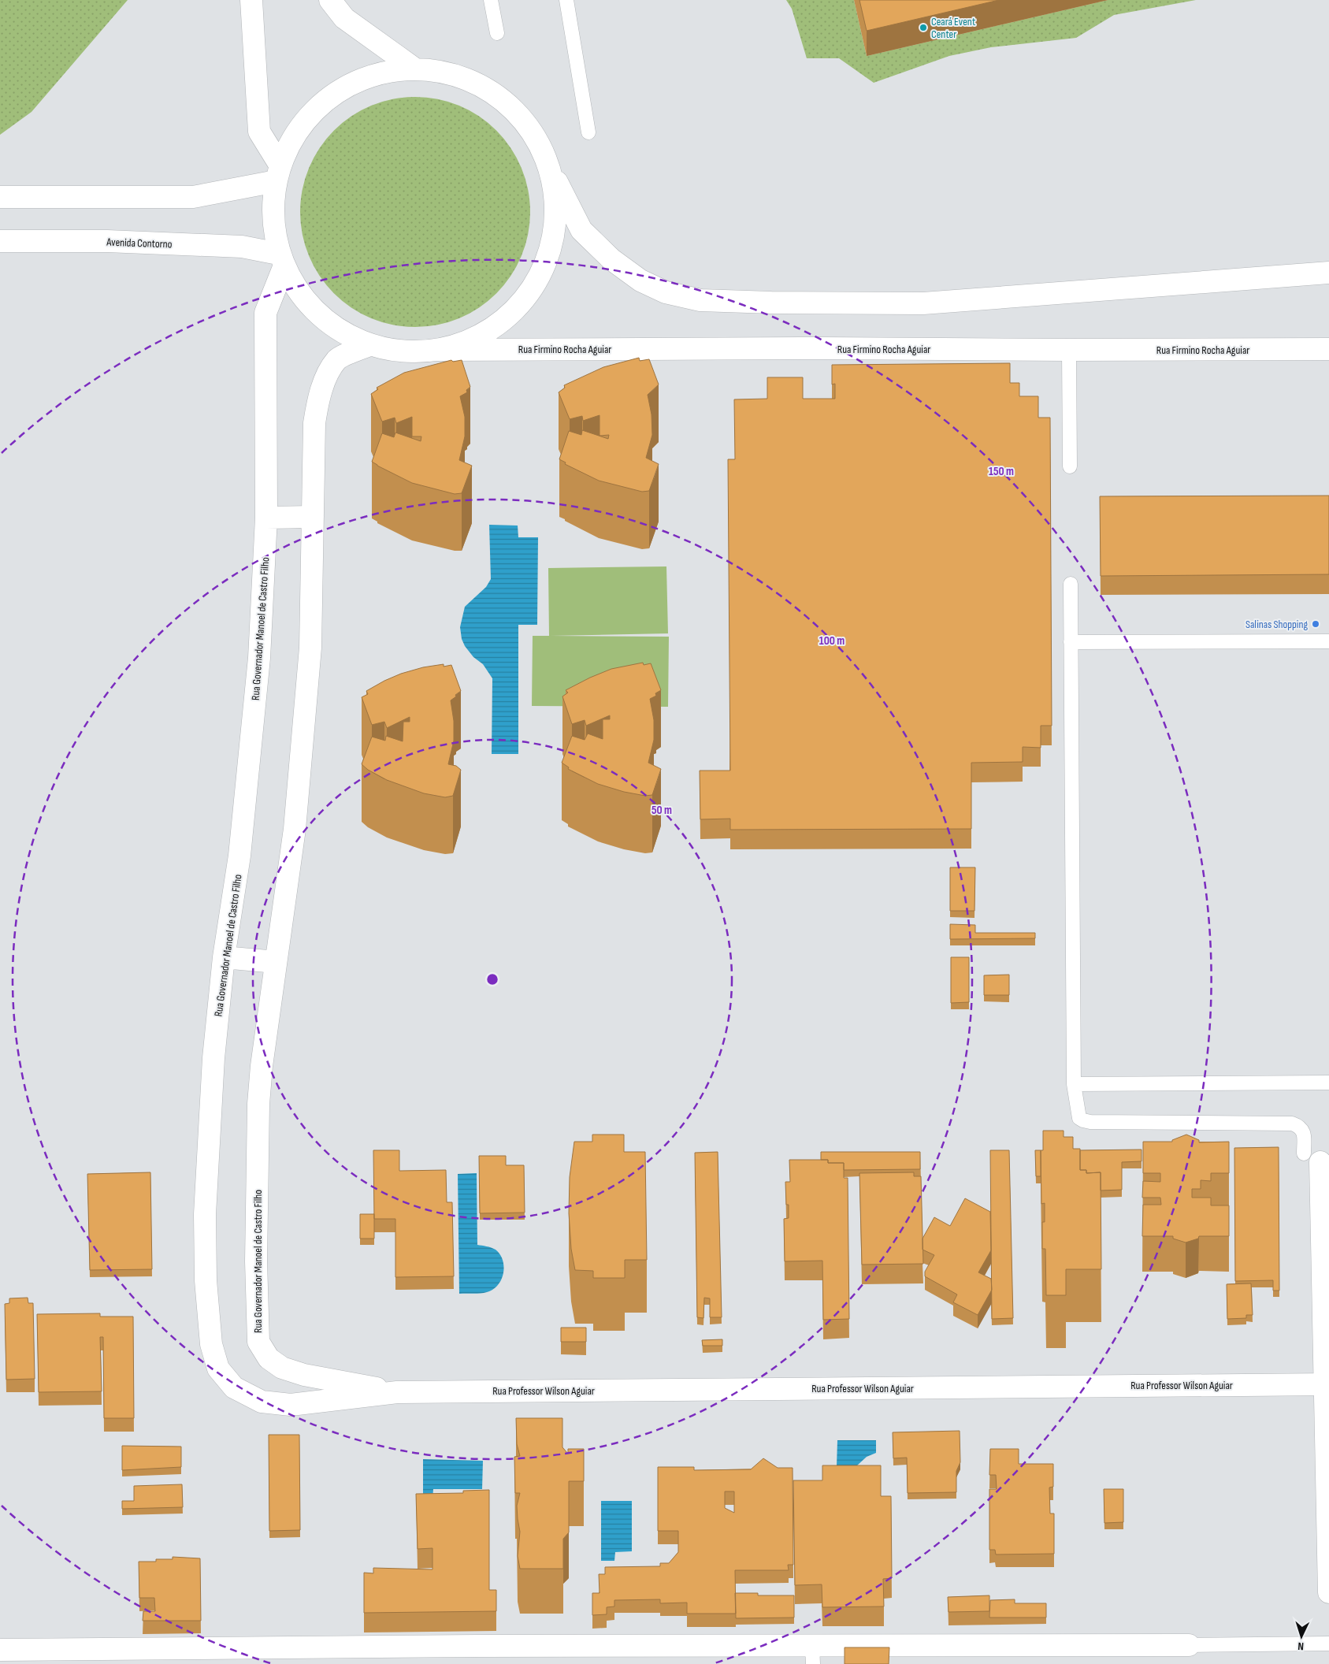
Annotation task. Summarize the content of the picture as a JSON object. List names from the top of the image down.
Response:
{
  "streets": {
    "street": [
      "Avenida Contorno",
      "Rua Firmino Rocha Aguiar",
      "Rua Governador Manoel de Castro Filho",
      "Rua Professor Wilson Aguiar"
    ]
  },
  "crossings": [
    ["Avenida Contorno", "Rua Governador Manoel de Castro Filho"],
    ["Rua Governador Manoel de Castro Filho", "Rua Professor Wilson Aguiar"]
  ],
  "places": ["Ceará Event Center", "Salinas Shopping"],
  "north": "bottom",
  "rings": ["150 m", "100 m", "50 m"]
}
